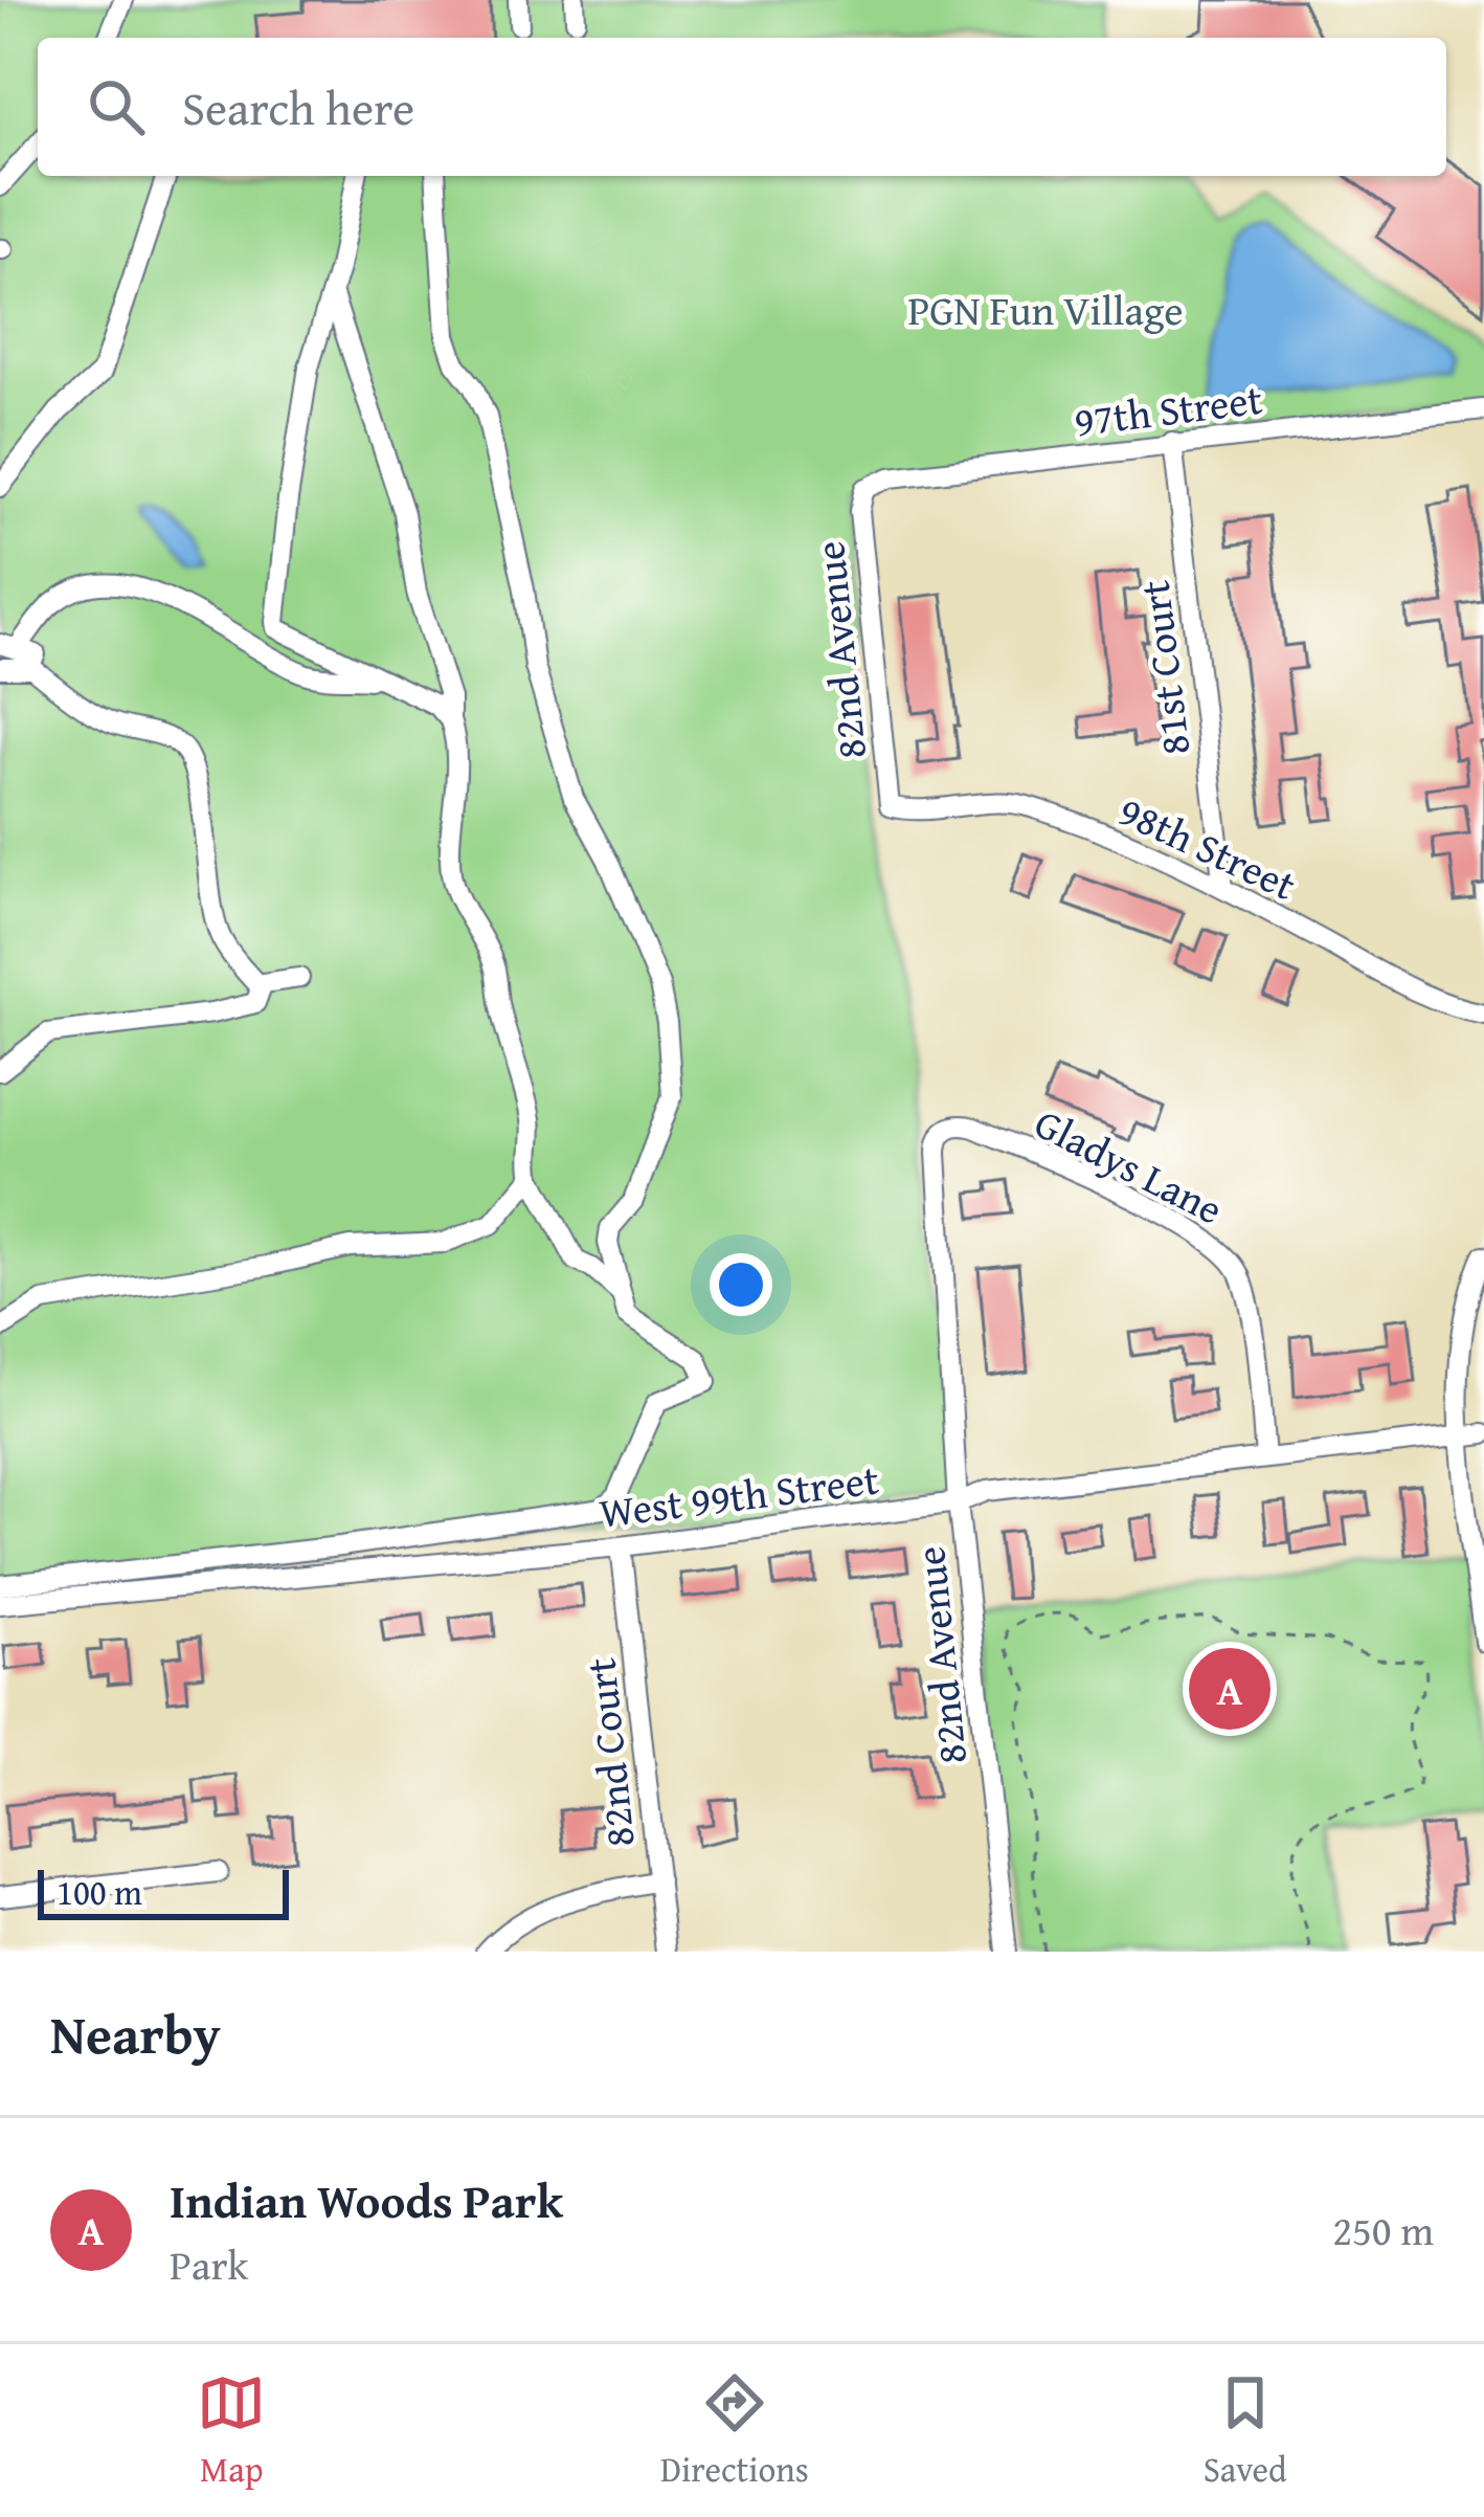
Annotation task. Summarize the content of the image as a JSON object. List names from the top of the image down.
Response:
{
  "streets": {
    "street": [
      "97th Street",
      "82nd Avenue",
      "81st Court",
      "98th Street",
      "Gladys Lane",
      "West 99th Street",
      "82nd Court"
    ]
  },
  "crossings": [
    ["97th Street", "82nd Avenue"],
    ["97th Street", "81st Court"],
    ["82nd Avenue", "98th Street"],
    ["82nd Avenue", "Gladys Lane"],
    ["82nd Avenue", "West 99th Street"],
    ["81st Court", "98th Street"],
    ["Gladys Lane", "West 99th Street"],
    ["West 99th Street", "82nd Court"]
  ],
  "parks": ["PGN Fun Village"],
  "scale_bar": "100 m",
  "page": {
    "search": "Search here",
    "pins": "A",
    "scale": "100 m",
    "heading": "Nearby",
    "list": [
      {
        "mark": "A",
        "name": "Indian Woods Park",
        "note": "Park",
        "value": "250 m"
      }
    ],
    "nav": ["Map", "Directions", "Saved"]
  }
}
